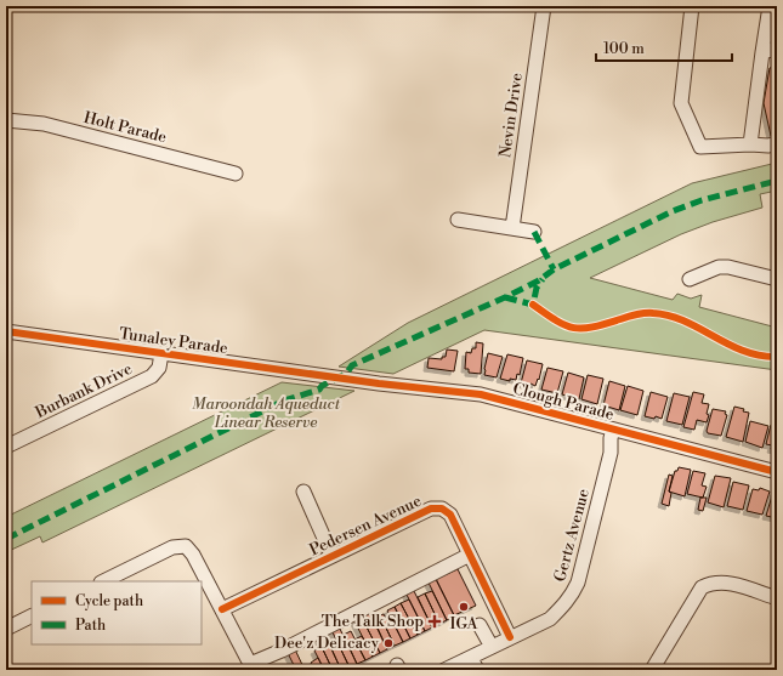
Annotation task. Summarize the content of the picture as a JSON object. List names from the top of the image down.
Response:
{
  "streets": {
    "street": [
      "Nevin Drive",
      "Holt Parade",
      "Tunaley Parade",
      "Burbank Drive",
      "Clough Parade",
      "Pedersen Avenue",
      "Gertz Avenue"
    ]
  },
  "crossings": [
    ["Tunaley Parade", "Burbank Drive"],
    ["Tunaley Parade", "Clough Parade"],
    ["Clough Parade", "Gertz Avenue"],
    ["Pedersen Avenue", "Gertz Avenue"]
  ],
  "parks": ["Maroondah Aqueduct Linear Reserve"],
  "places": {
    "other": ["IGA", "Dee'z Delicacy"],
    "health": ["The Talk Shop"]
  },
  "legend": ["Cycle path", "Path"],
  "scale_bar": "100 m"
}
